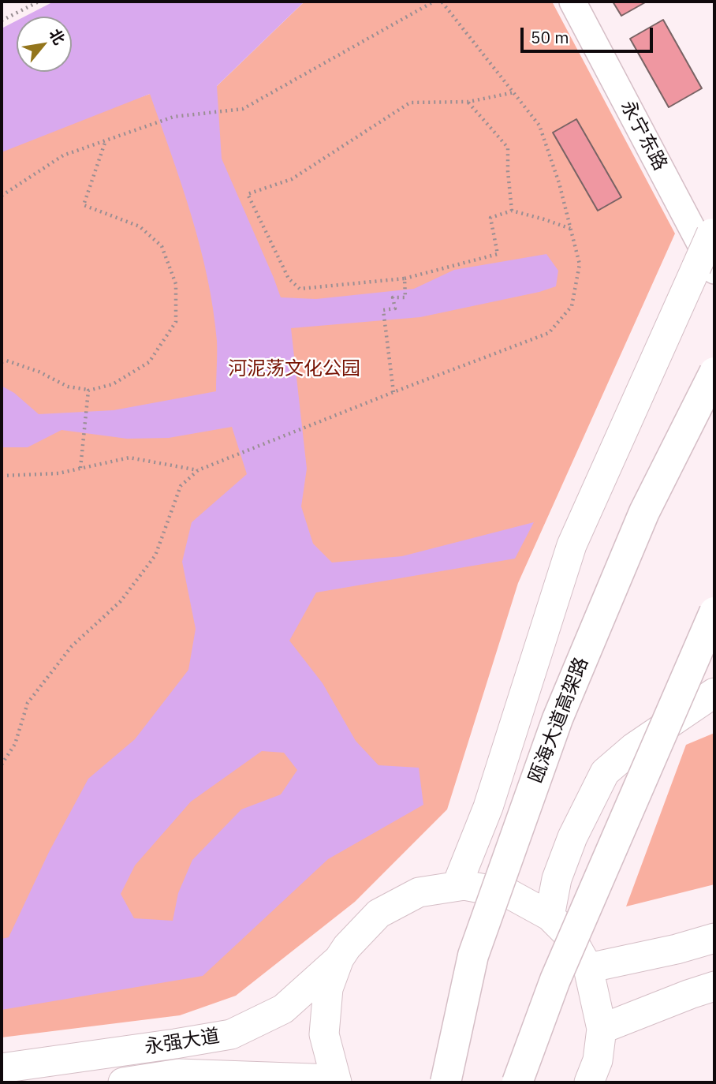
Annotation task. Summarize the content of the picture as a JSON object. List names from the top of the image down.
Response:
{
  "streets": {
    "highway": ["瓯海大道高架路"],
    "main road": ["永强大道"],
    "street": ["永宁东路"]
  },
  "parks": ["河泥荡文化公园"],
  "scale_bar": "50 m",
  "north": "top right"
}
